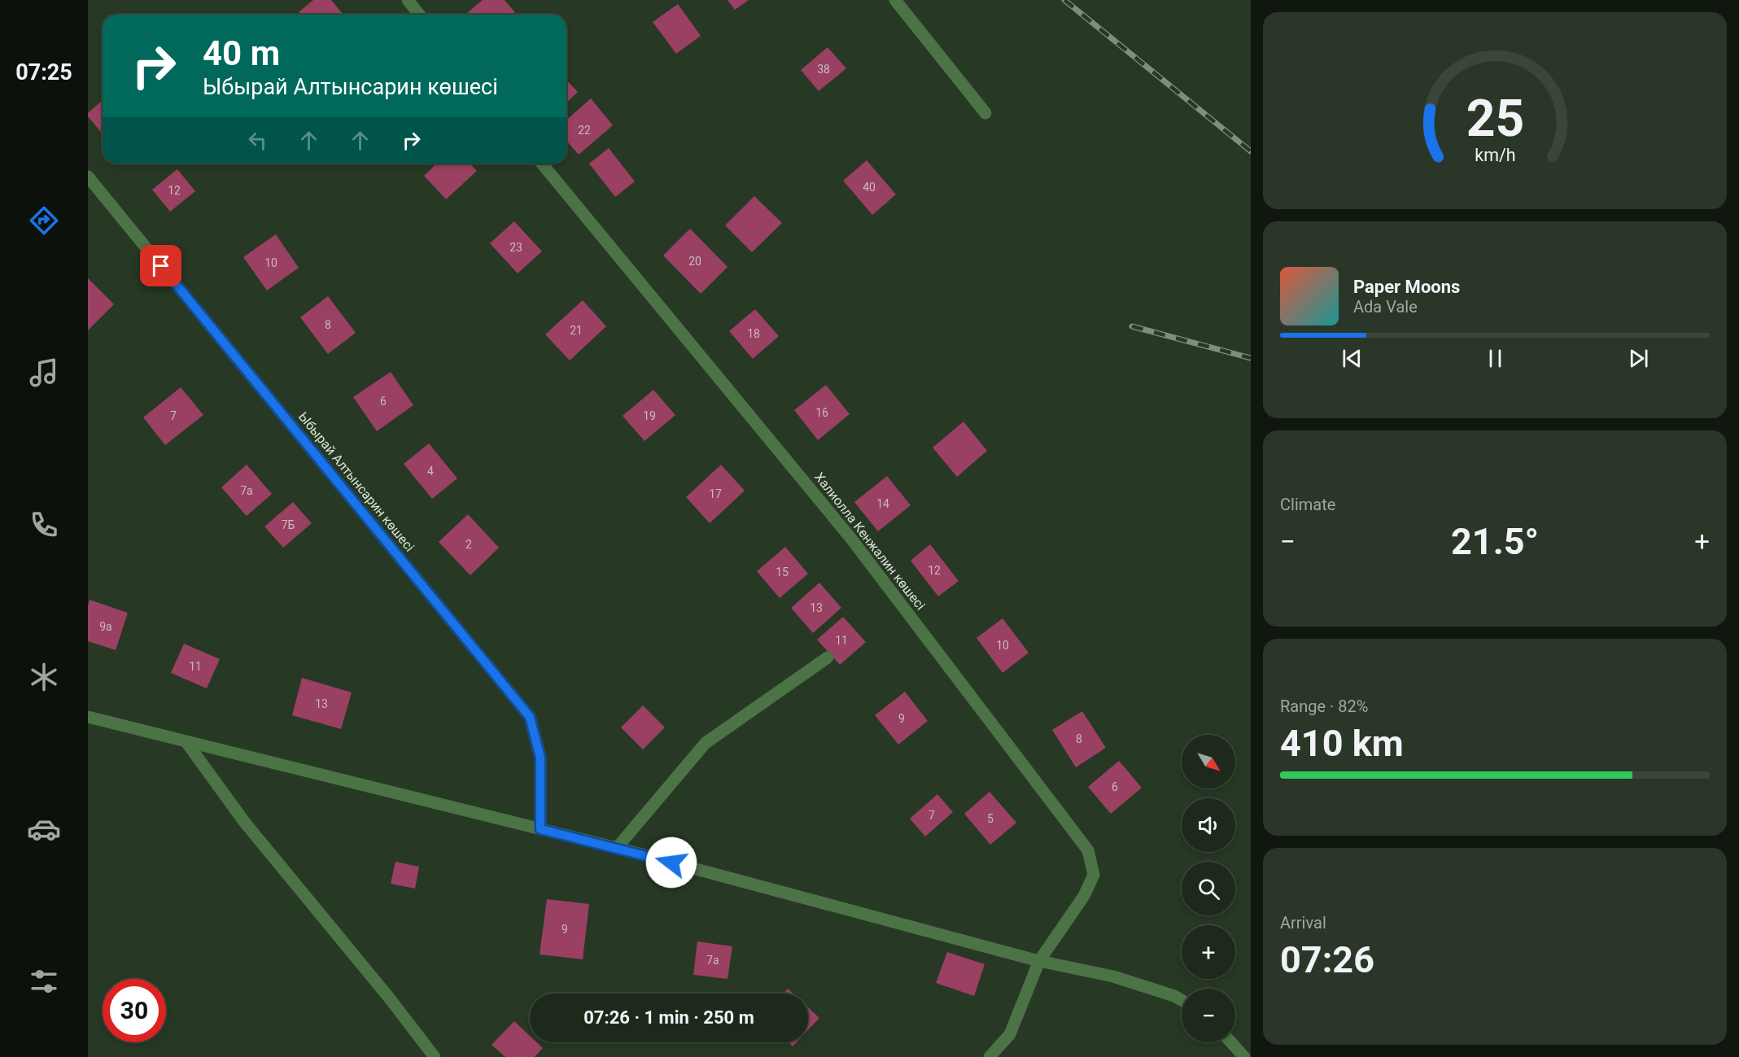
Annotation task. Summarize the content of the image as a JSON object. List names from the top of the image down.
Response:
{
  "streets": {
    "street": ["Ыбырай Алтынсарин көшесі", "Халиолла Кенжалин көшесі"]
  },
  "house_numbers": [
    "38",
    "22",
    "40",
    "12",
    "23",
    "20",
    "10",
    "8",
    "21",
    "18",
    "6",
    "16",
    "7",
    "19",
    "4",
    "7а",
    "17",
    "14",
    "7Б",
    "2",
    "12",
    "15",
    "13",
    "9а",
    "11",
    "10",
    "11",
    "13",
    "9",
    "8",
    "6",
    "7",
    "5",
    "9",
    "7а"
  ],
  "north": "bottom right",
  "page": {
    "tabs": "07:25",
    "turn": ["40 m", "Ыбырай Алтынсарин көшесі"],
    "song": ["Paper Moons", "Ada Vale"],
    "tile": [
      "Climate",
      ["Range · 82%", "410 km"],
      ["Arrival", "07:26"]
    ],
    "heat": ["−", "21.5°", "+"],
    "map_buttons": ["+", "−"],
    "limit": "30",
    "trip": "07:26 · 1 min · 250 m",
    "gauge": ["25", "km/h"]
  }
}
